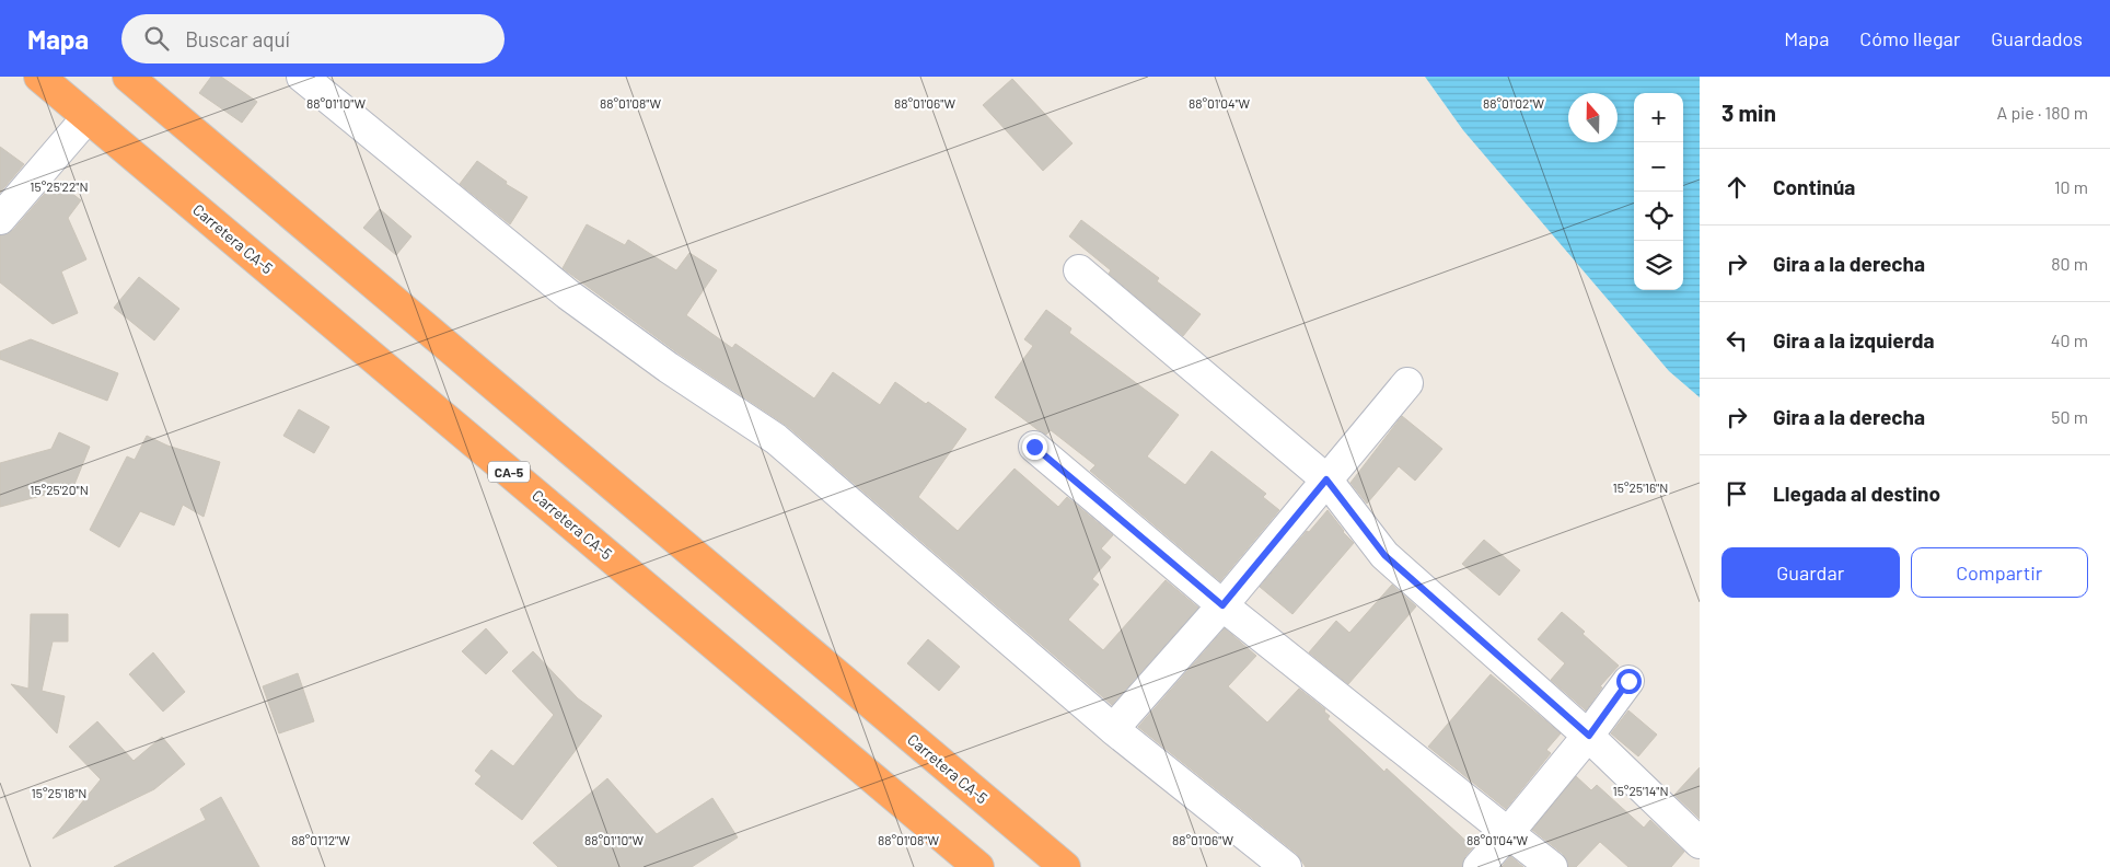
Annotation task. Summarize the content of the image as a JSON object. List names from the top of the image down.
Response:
{
  "streets": {
    "highway": ["Carretera CA-5", "CA-5"]
  },
  "north": "top",
  "page": {
    "header": "Mapa",
    "search": "Buscar aquí",
    "nav": ["Mapa", "Cómo llegar", "Guardados"],
    "heading": ["3 min", "A pie · 180 m"],
    "map_buttons": ["+", "−"],
    "list": [
      ["Continúa", "10 m"],
      ["Gira a la derecha", "80 m"],
      ["Gira a la izquierda", "40 m"],
      ["Gira a la derecha", "50 m"],
      "Llegada al destino"
    ],
    "buttons": ["Guardar", "Compartir"]
  },
  "coordinates": [
    "88°01'10\"W",
    "88°01'08\"W",
    "88°01'06\"W",
    "88°01'04\"W",
    "88°01'02\"W",
    "15°25'22\"N",
    "15°25'16\"N",
    "15°25'20\"N",
    "15°25'14\"N",
    "15°25'18\"N",
    "88°01'12\"W"
  ]
}
